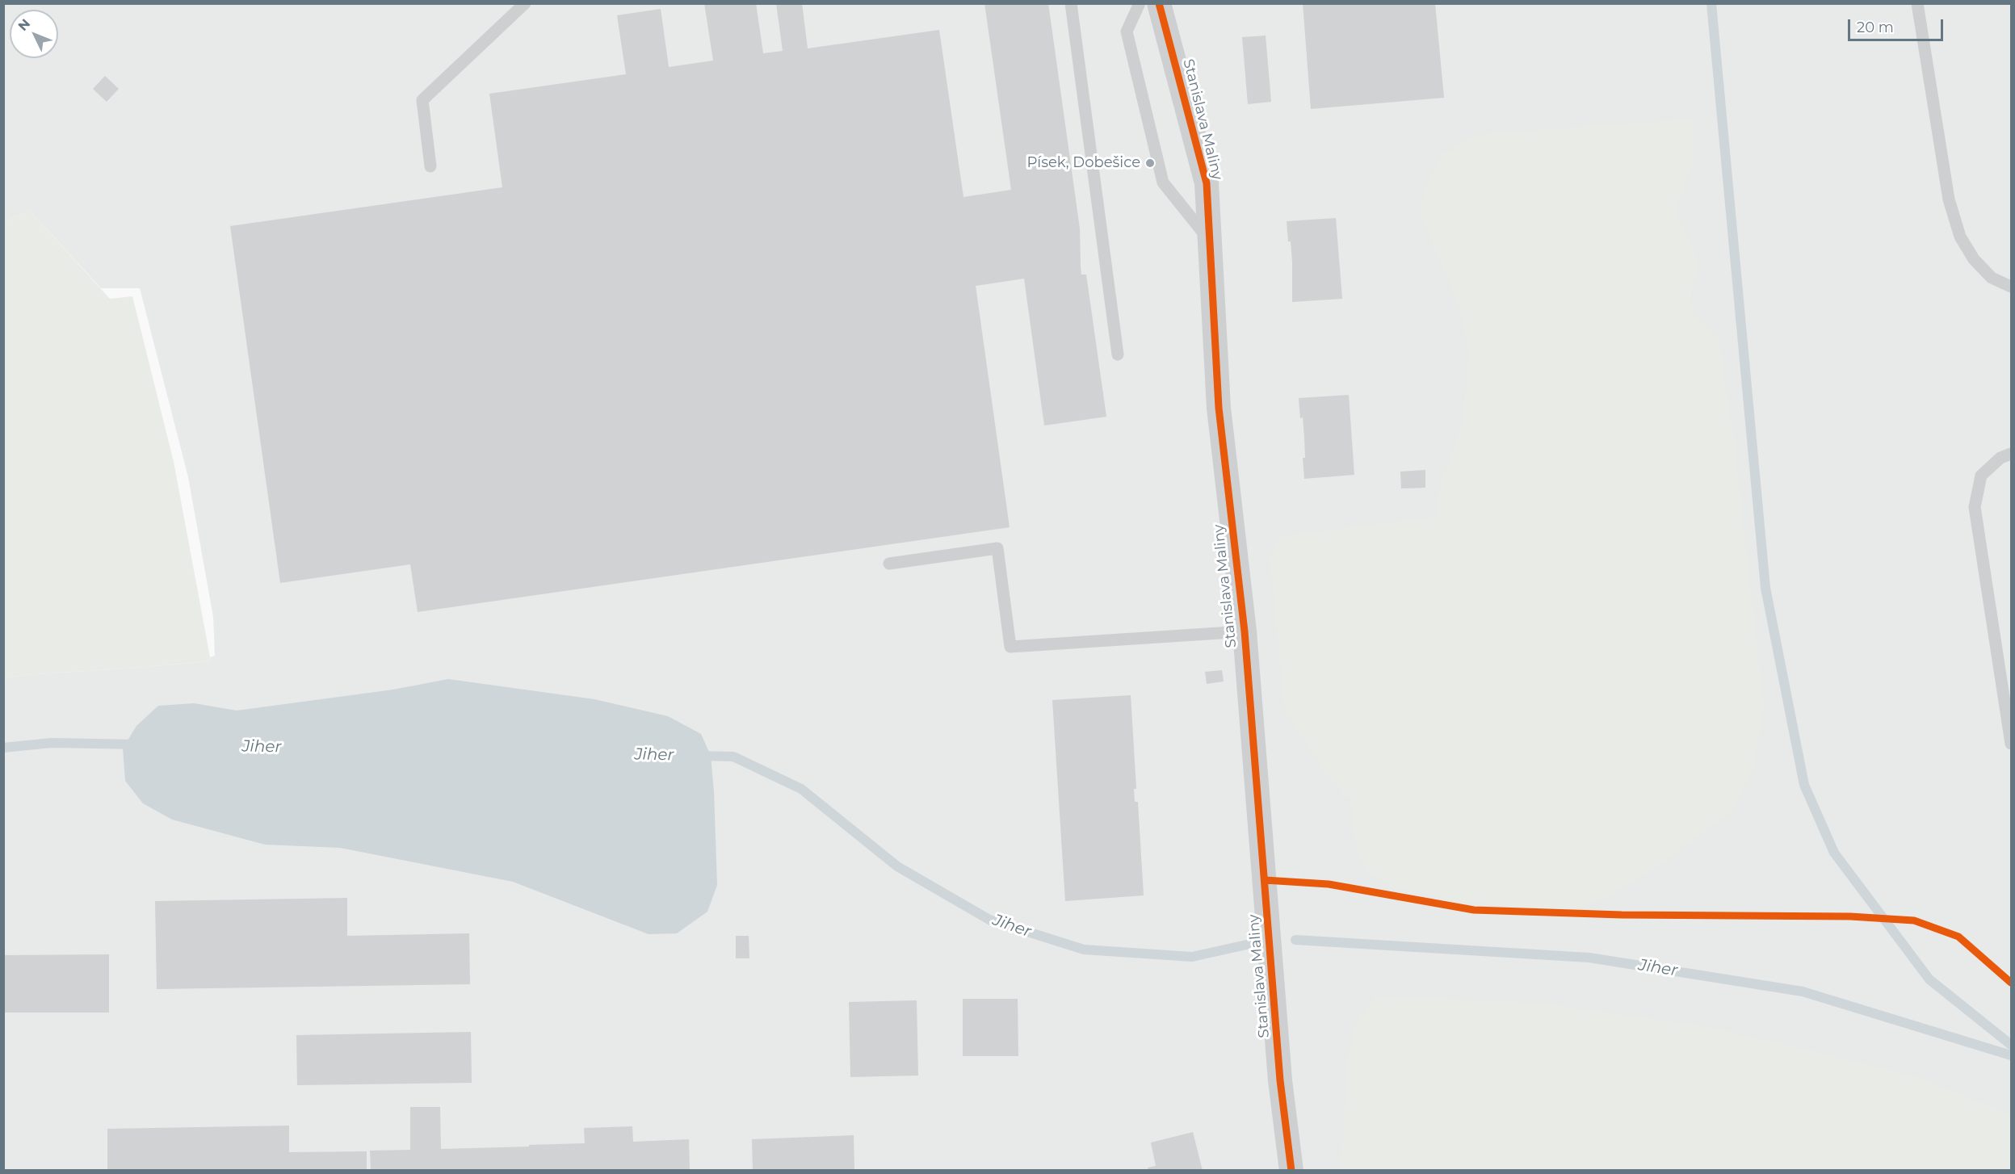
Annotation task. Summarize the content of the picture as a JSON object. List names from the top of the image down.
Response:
{
  "streets": {
    "street": ["Stanislava Maliny"]
  },
  "water": ["Jiher"],
  "places": ["Písek, Dobešice"],
  "scale_bar": "20 m",
  "north": "top left"
}
